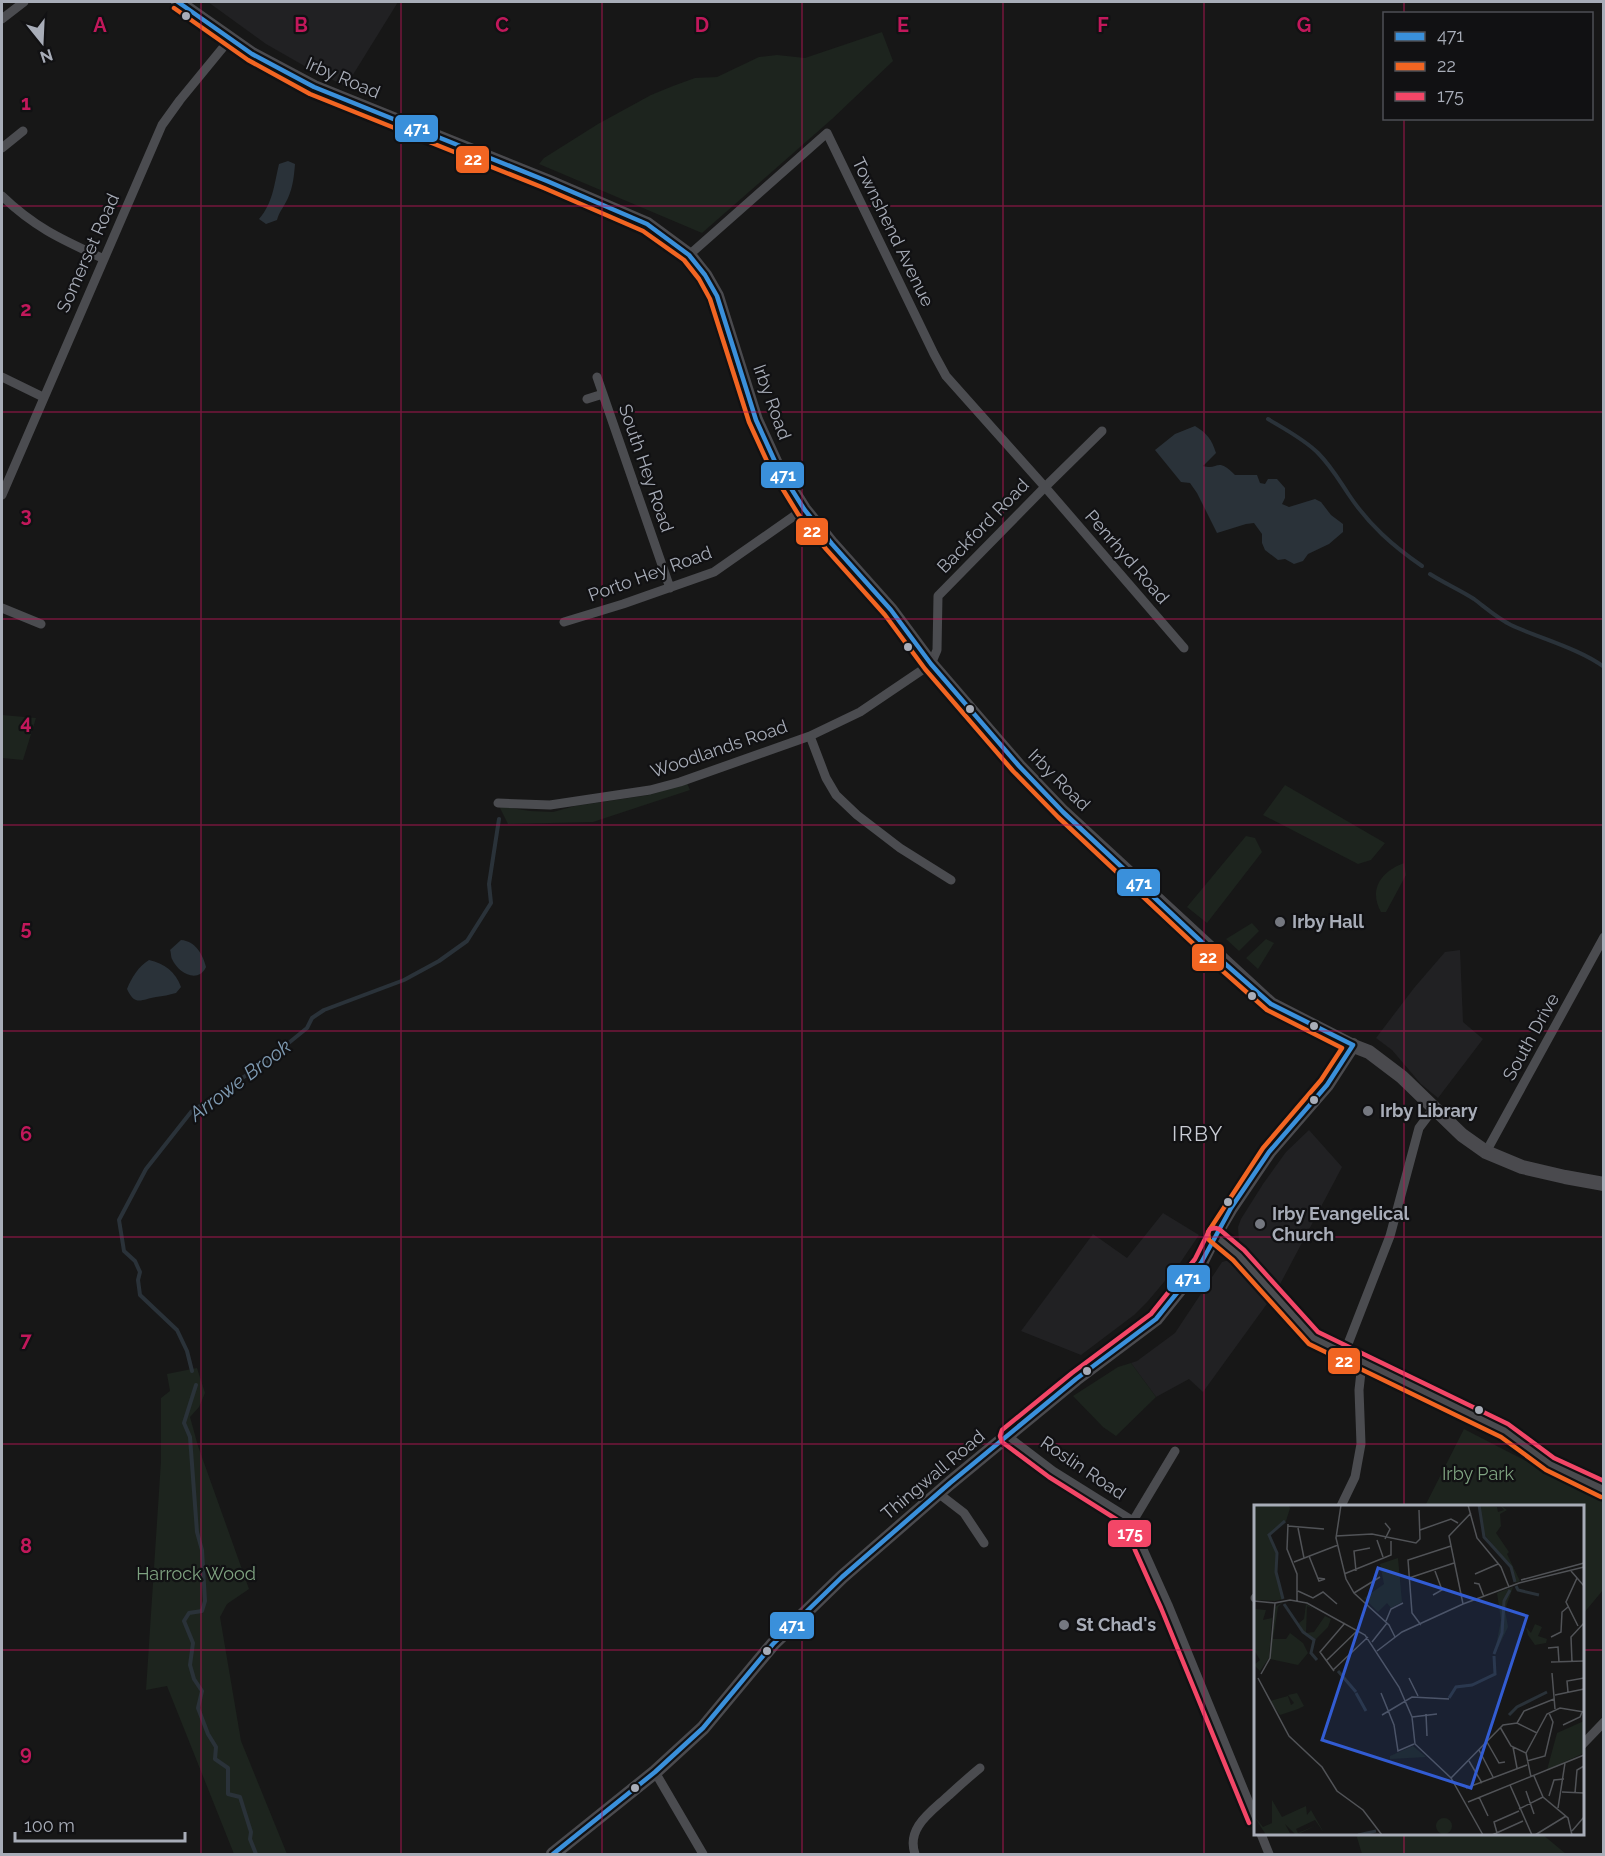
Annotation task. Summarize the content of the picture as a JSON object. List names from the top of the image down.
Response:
{
  "streets": {
    "street": [
      "Irby Road",
      "Townshend Avenue",
      "Somerset Road",
      "South Hey Road",
      "Backford Road",
      "Penrhyd Road",
      "Porto Hey Road",
      "Woodlands Road",
      "South Drive",
      "Roslin Road",
      "Thingwall Road"
    ]
  },
  "crossings": [
    ["Irby Road", "Townshend Avenue"],
    ["Irby Road", "Somerset Road"],
    ["Irby Road", "Backford Road"],
    ["Irby Road", "Porto Hey Road"],
    ["Irby Road", "Woodlands Road"],
    ["Irby Road", "South Drive"],
    ["Irby Road", "Thingwall Road"],
    ["Townshend Avenue", "Backford Road"],
    ["Townshend Avenue", "Penrhyd Road"],
    ["South Hey Road", "Porto Hey Road"],
    ["Backford Road", "Penrhyd Road"],
    ["Backford Road", "Woodlands Road"],
    ["Roslin Road", "Thingwall Road"]
  ],
  "districts": ["IRBY"],
  "water": ["Arrowe Brook"],
  "parks": ["Irby Park", "Harrock Wood"],
  "places": [
    "Irby Hall",
    "Irby Library",
    "Irby Evangelical Church",
    "St Chad's"
  ],
  "lines": ["transit line 471", "transit line 22", "transit line 175"],
  "legend": ["471", "22", "175"],
  "scale_bar": "100 m",
  "north": "bottom",
  "grid": {
    "columns": [
      "A",
      "B",
      "C",
      "D",
      "E",
      "F",
      "G"
    ],
    "rows": [
      "1",
      "2",
      "3",
      "4",
      "5",
      "6",
      "7",
      "8",
      "9"
    ]
  }
}
